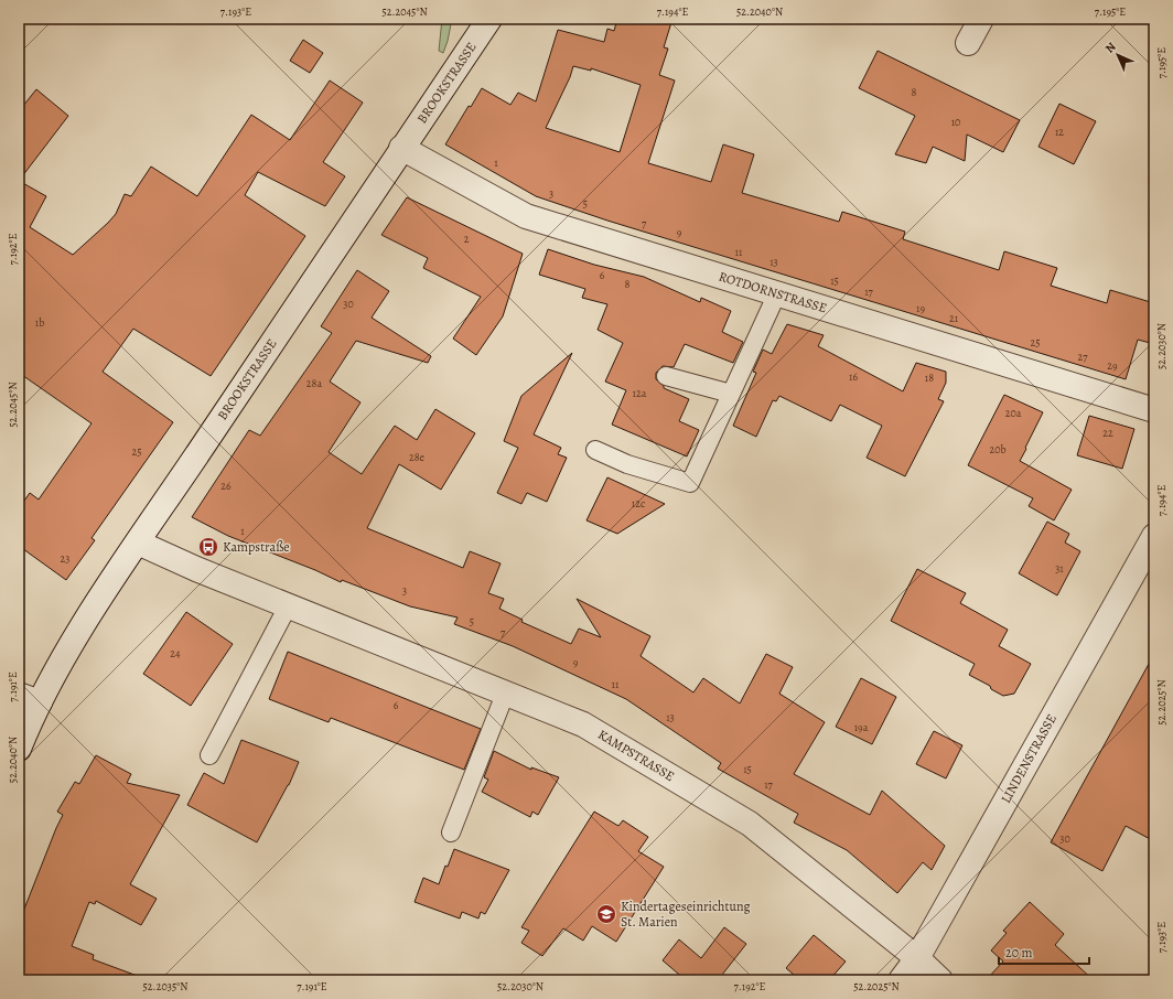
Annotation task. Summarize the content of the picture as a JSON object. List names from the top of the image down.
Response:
{
  "streets": {
    "street": [
      "BROOKSTRASSE",
      "ROTDORNSTRASSE",
      "KAMPSTRASSE",
      "LINDENSTRASSE"
    ]
  },
  "crossings": [
    ["BROOKSTRASSE", "ROTDORNSTRASSE"],
    ["BROOKSTRASSE", "KAMPSTRASSE"],
    ["KAMPSTRASSE", "LINDENSTRASSE"]
  ],
  "places": {
    "bus stop": ["Kampstraße"],
    "school or university": ["Kindertageseinrichtung St. Marien"]
  },
  "house_numbers": [
    "8",
    "10",
    "12",
    "1",
    "3",
    "5",
    "7",
    "9",
    "2",
    "11",
    "13",
    "6",
    "15",
    "8",
    "17",
    "30",
    "19",
    "21",
    "1b",
    "25",
    "27",
    "29",
    "16",
    "18",
    "28a",
    "12a",
    "20a",
    "22",
    "20b",
    "25",
    "28e",
    "26",
    "12c",
    "1",
    "23",
    "31",
    "3",
    "5",
    "7",
    "24",
    "9",
    "11",
    "6",
    "13",
    "19a",
    "15",
    "17",
    "30"
  ],
  "scale_bar": "20 m",
  "north": "top left",
  "coordinates": [
    "7.193°E",
    "52.2045°N",
    "7.194°E",
    "52.2040°N",
    "7.195°E",
    "7.192°E",
    "52.2030°N",
    "7.191°E",
    "52.2025°N",
    "52.2035°N"
  ]
}
